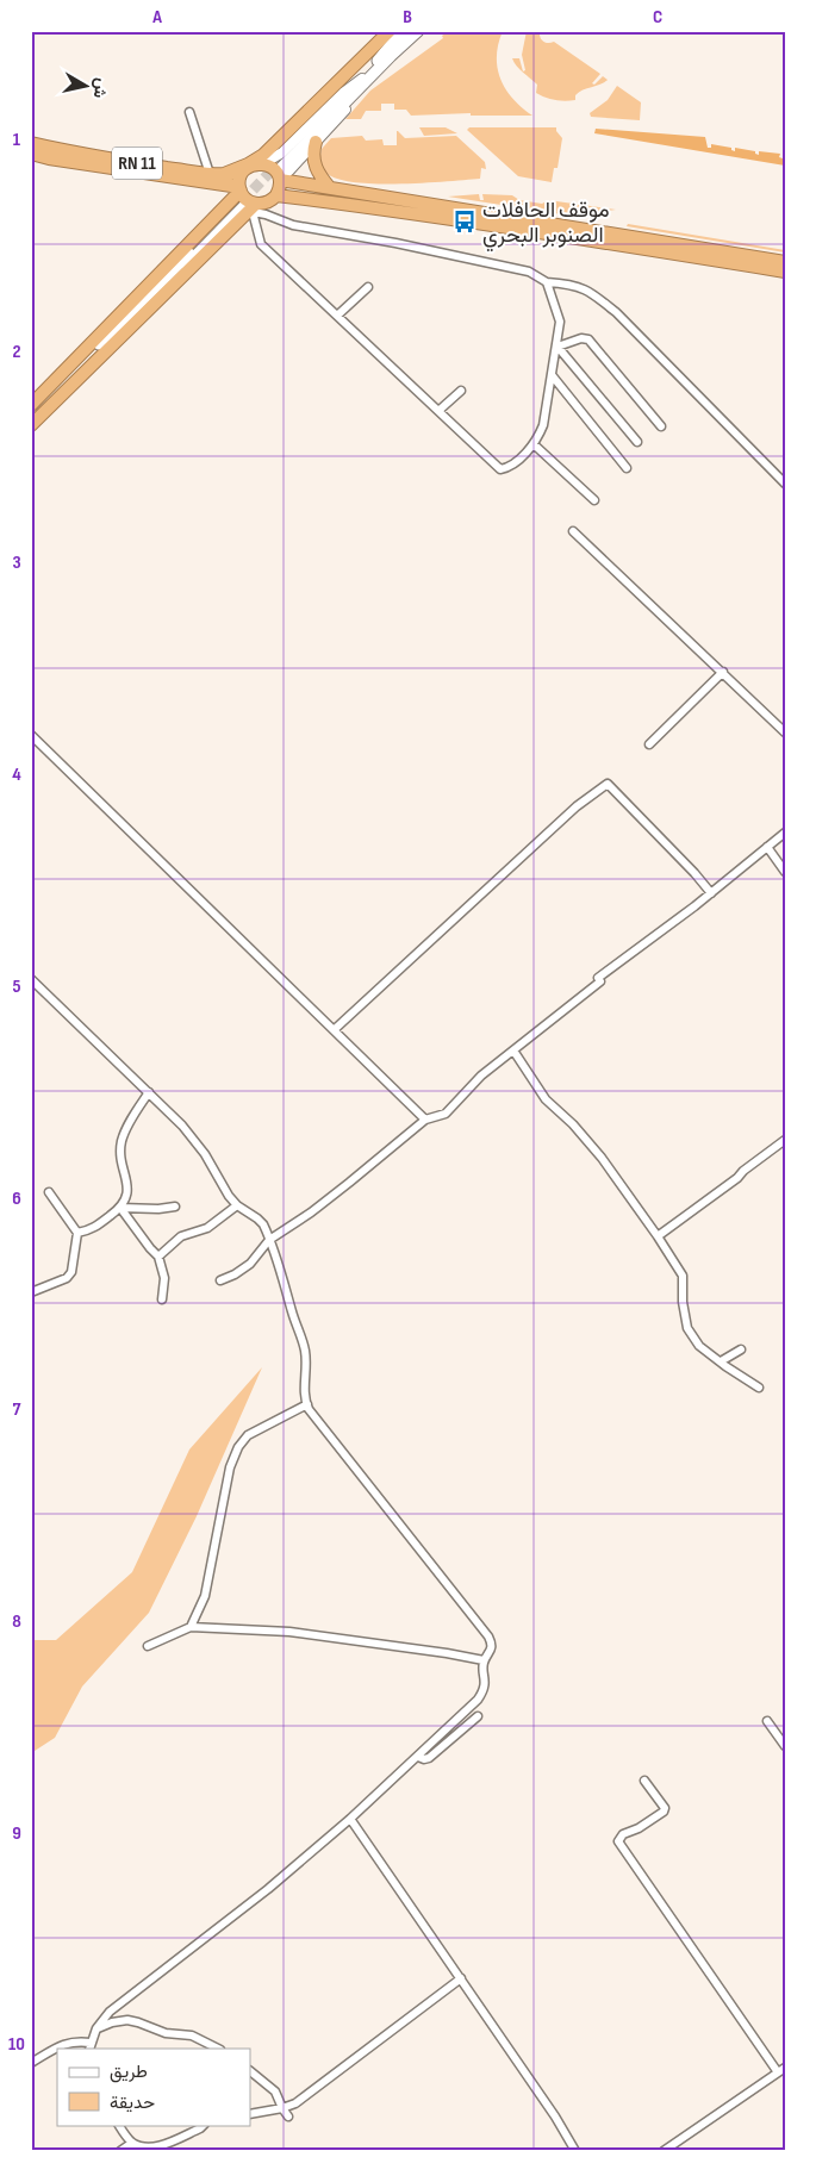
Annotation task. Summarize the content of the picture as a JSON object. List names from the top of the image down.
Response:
{
  "streets": {
    "highway": ["RN 11"]
  },
  "places": {
    "bus stop": ["موقف الحافلات الصنوبر البحري"]
  },
  "legend": ["طريق", "حديقة"],
  "north": "right",
  "grid": {
    "columns": ["A", "B", "C"],
    "rows": [
      "1",
      "2",
      "3",
      "4",
      "5",
      "6",
      "7",
      "8",
      "9",
      "10"
    ]
  }
}
